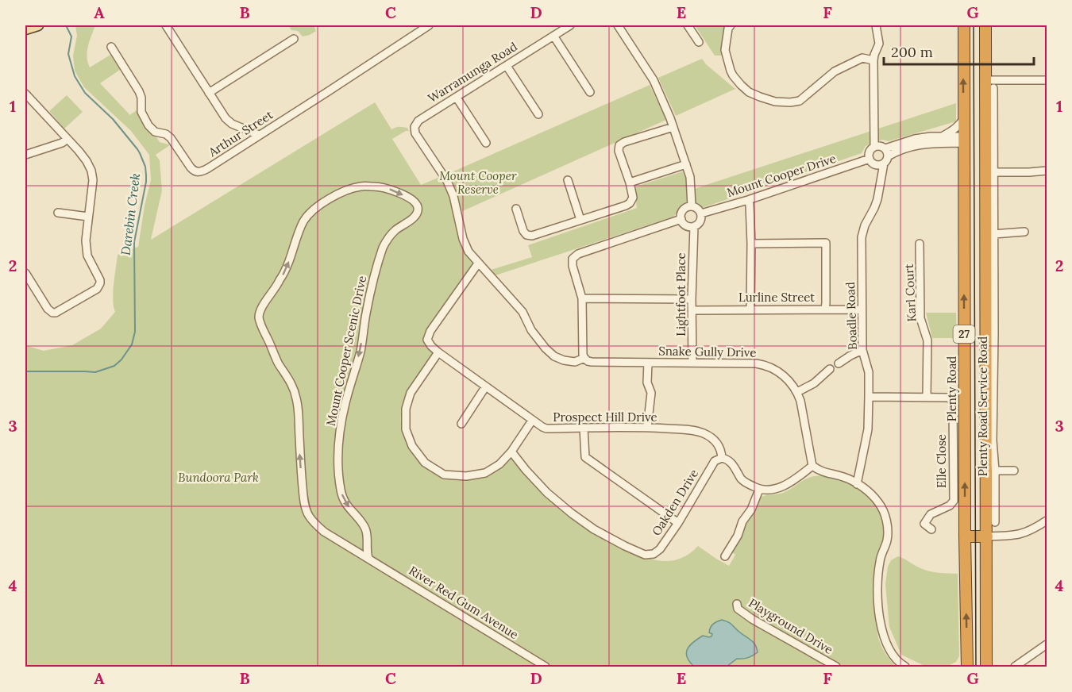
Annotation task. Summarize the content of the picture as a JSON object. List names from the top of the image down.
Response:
{
  "streets": {
    "highway": ["27", "Plenty Road"],
    "street": [
      "Warramunga Road",
      "Arthur Street",
      "Mount Cooper Drive",
      "Karl Court",
      "Lightfoot Place",
      "Lurline Street",
      "Boadle Road",
      "Mount Cooper Scenic Drive",
      "Snake Gully Drive",
      "Plenty Road Service Road",
      "Prospect Hill Drive",
      "Elle Close",
      "Oakden Drive",
      "River Red Gum Avenue",
      "Playground Drive"
    ]
  },
  "crossings": [
    ["Warramunga Road", "Snake Gully Drive"],
    ["Mount Cooper Drive", "Lightfoot Place"],
    ["Mount Cooper Drive", "Boadle Road"],
    ["Karl Court", "Elle Close"],
    ["Lightfoot Place", "Lurline Street"],
    ["Lightfoot Place", "Snake Gully Drive"],
    ["Lurline Street", "Boadle Road"],
    ["Boadle Road", "Elle Close"],
    ["Mount Cooper Scenic Drive", "River Red Gum Avenue"],
    ["Snake Gully Drive", "Prospect Hill Drive"],
    ["Plenty Road", "Plenty Road Service Road"],
    ["Prospect Hill Drive", "Oakden Drive"]
  ],
  "water": ["Darebin Creek"],
  "parks": ["Mount Cooper Reserve", "Bundoora Park"],
  "scale_bar": "200 m",
  "grid": {
    "columns": [
      "A",
      "B",
      "C",
      "D",
      "E",
      "F",
      "G"
    ],
    "rows": [
      "1",
      "2",
      "3",
      "4"
    ]
  }
}
